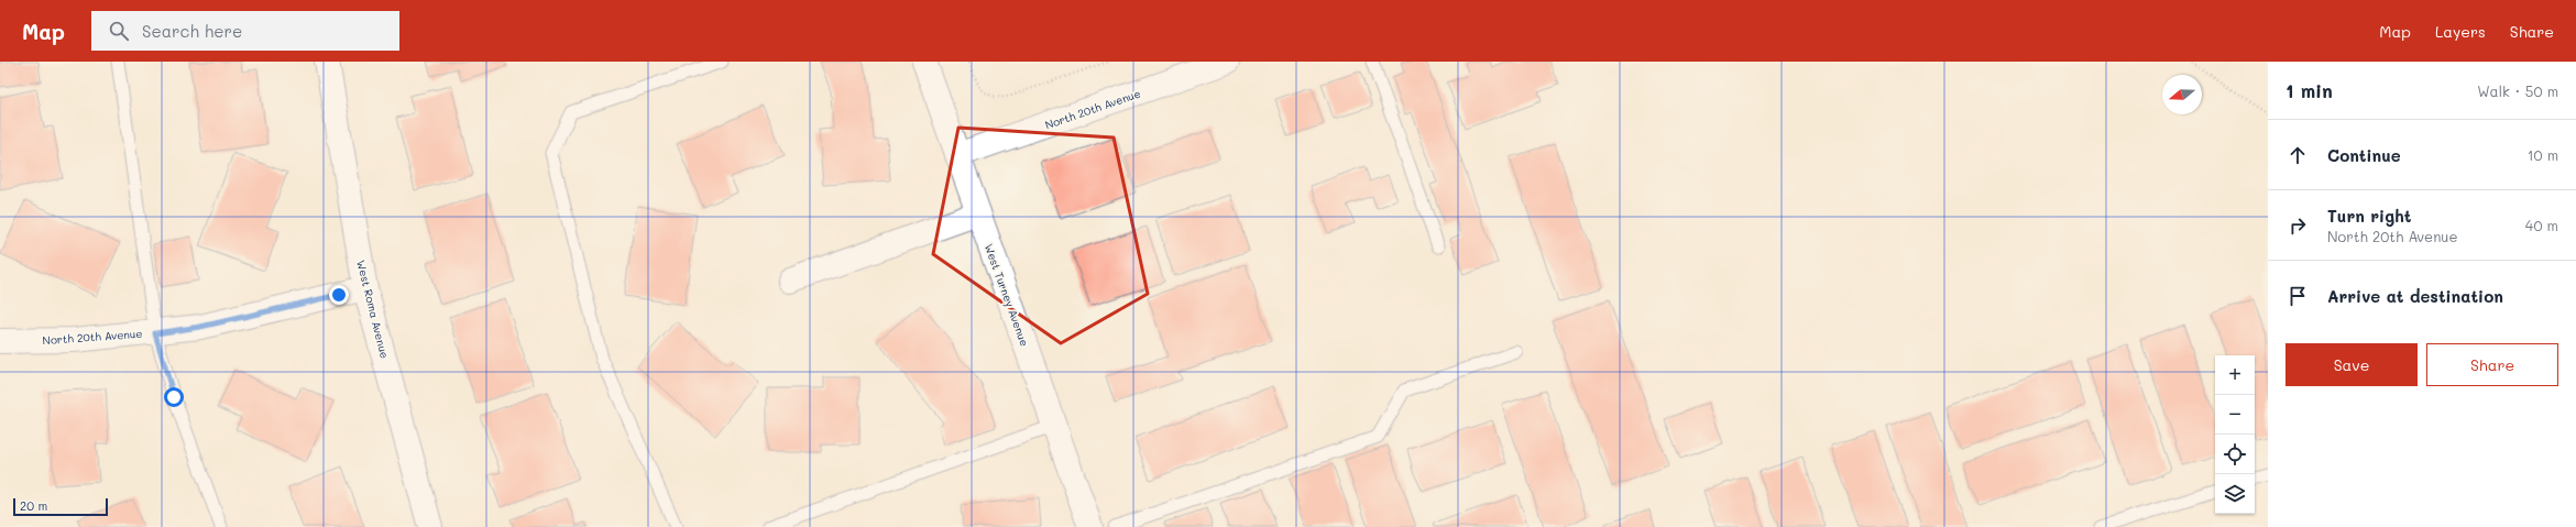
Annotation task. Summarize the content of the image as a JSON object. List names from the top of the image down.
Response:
{
  "streets": {
    "street": ["North 20th Avenue", "West Turney Avenue", "West Roma Avenue"]
  },
  "crossings": [
    ["North 20th Avenue", "West Turney Avenue"],
    ["North 20th Avenue", "West Roma Avenue"]
  ],
  "scale_bar": "20 m",
  "north": "left",
  "page": {
    "header": "Map",
    "search": "Search here",
    "nav": ["Map", "Layers", "Share"],
    "heading": ["1 min", "Walk · 50 m"],
    "list": [
      ["Continue", "10 m"],
      ["Turn right", "North 20th Avenue", "40 m"],
      "Arrive at destination"
    ],
    "buttons": ["Save", "Share"],
    "map_buttons": ["+", "−"],
    "scale": "20 m"
  }
}
